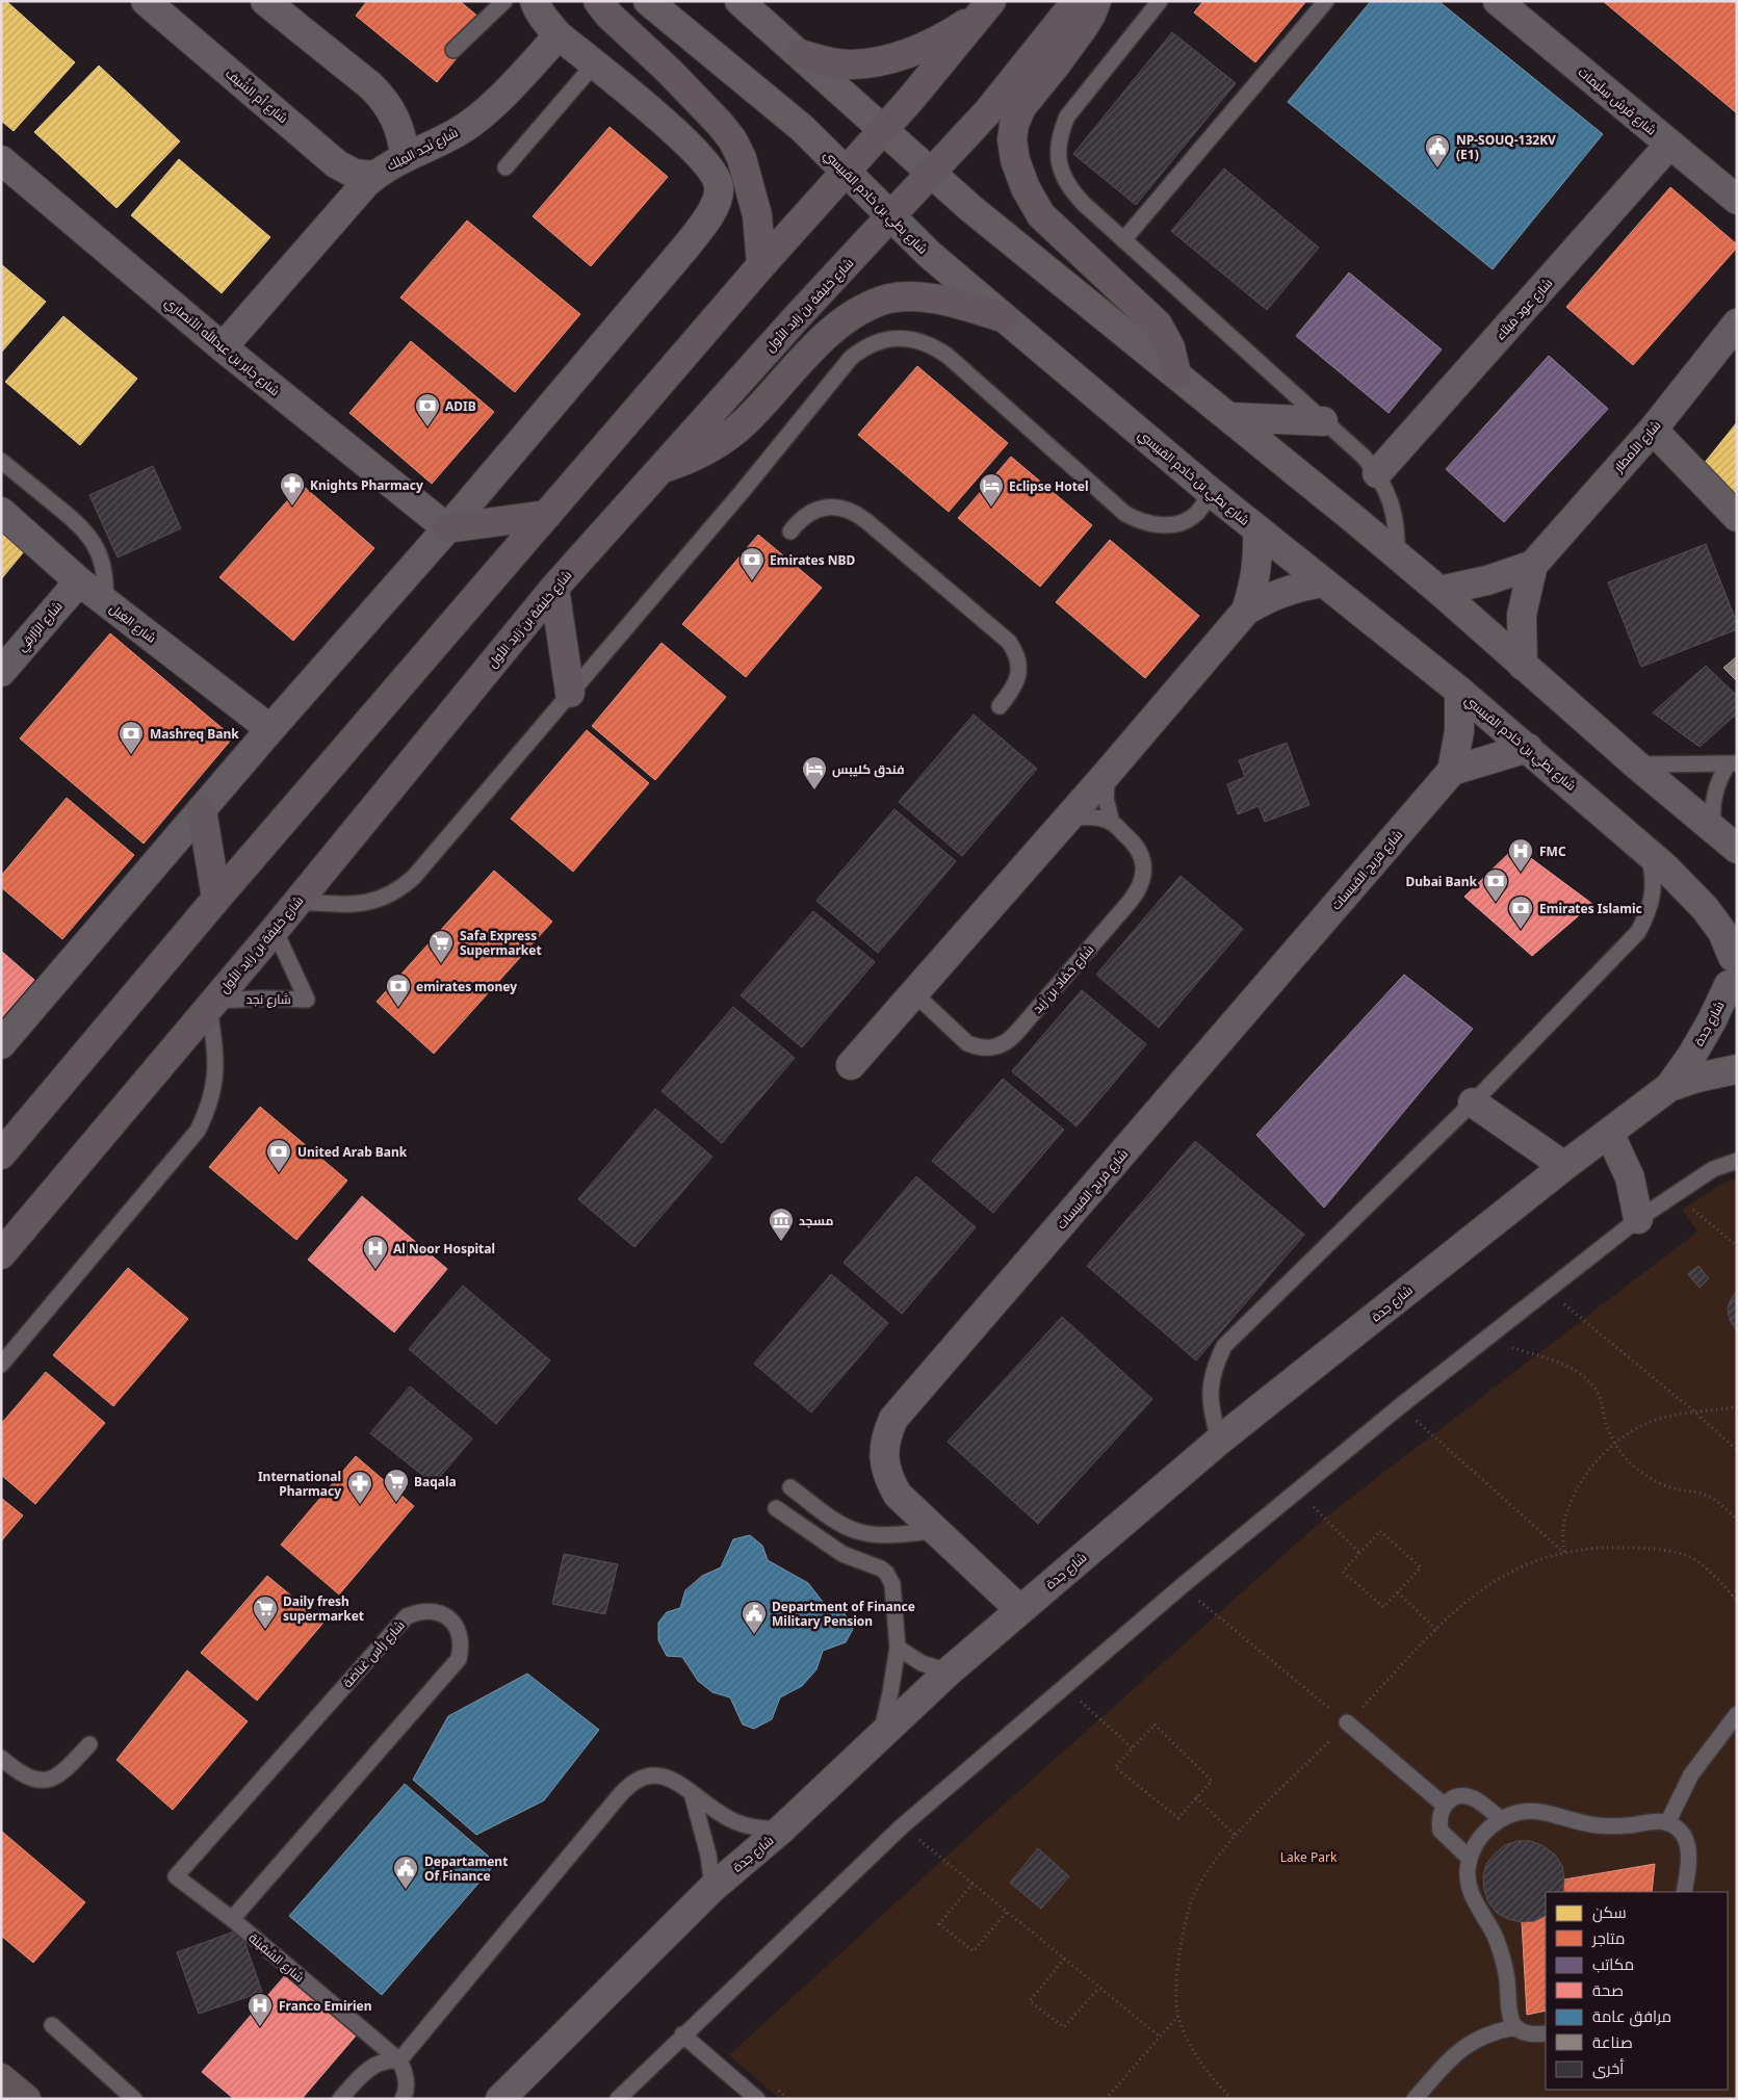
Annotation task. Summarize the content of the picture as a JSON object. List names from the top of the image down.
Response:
{
  "streets": {
    "main road": ["شارع خليفة بن زايد الأول"],
    "street": [
      "شارع أم الشِّيف",
      "شارع فَرش سِلَيمات",
      "شارع نَجد المِلِك",
      "شارع بطي بن خادم القبيسي",
      "شارع عود مَيثاء",
      "شارع جابر بن عبدالله الأنصاري",
      "شارع الأمطار",
      "شارع الغِيل",
      "شارع الرَّازقِي",
      "شارع فريج القبيسات",
      "شارع جدة"
    ],
    "lane": [
      "شارع حَمَّاد بن زَيد",
      "شارع نجد",
      "شارع رَأس غناضة",
      "شارع السَّفِينَة"
    ]
  },
  "crossings": [
    ["شارع أم الشِّيف", "شارع نَجد المِلِك"],
    ["شارع فَرش سِلَيمات", "شارع عود مَيثاء"],
    ["شارع نَجد المِلِك", "شارع جابر بن عبدالله الأنصاري"],
    ["شارع بطي بن خادم القبيسي", "شارع خليفة بن زايد الأول"],
    ["شارع خليفة بن زايد الأول", "شارع نجد"],
    ["شارع الغِيل", "شارع الرَّازقِي"],
    ["شارع فريج القبيسات", "شارع جدة"],
    ["شارع رَأس غناضة", "شارع السَّفِينَة"]
  ],
  "parks": ["Lake Park"],
  "places": {
    "public building": ["NP-SOUQ-132KV (E1)", "Department of Finance Military Pension", "Departament Of Finance"],
    "bank": [
      "ADIB",
      "Emirates NBD",
      "Mashreq Bank",
      "Dubai Bank",
      "Emirates Islamic",
      "emirates money",
      "United Arab Bank"
    ],
    "pharmacy": ["Knights Pharmacy", "International Pharmacy"],
    "hotel": ["Eclipse Hotel", "فندق كليبس"],
    "hospital": ["FMC", "Al Noor Hospital", "Franco Emirien"],
    "supermarket": ["Safa Express Supermarket", "Baqala", "Daily fresh supermarket"],
    "museum": ["مسجد"]
  },
  "legend": [
    "سكن",
    "متاجر",
    "مكاتب",
    "صحة",
    "مرافق عامة",
    "صناعة",
    "أخرى"
  ]
}
